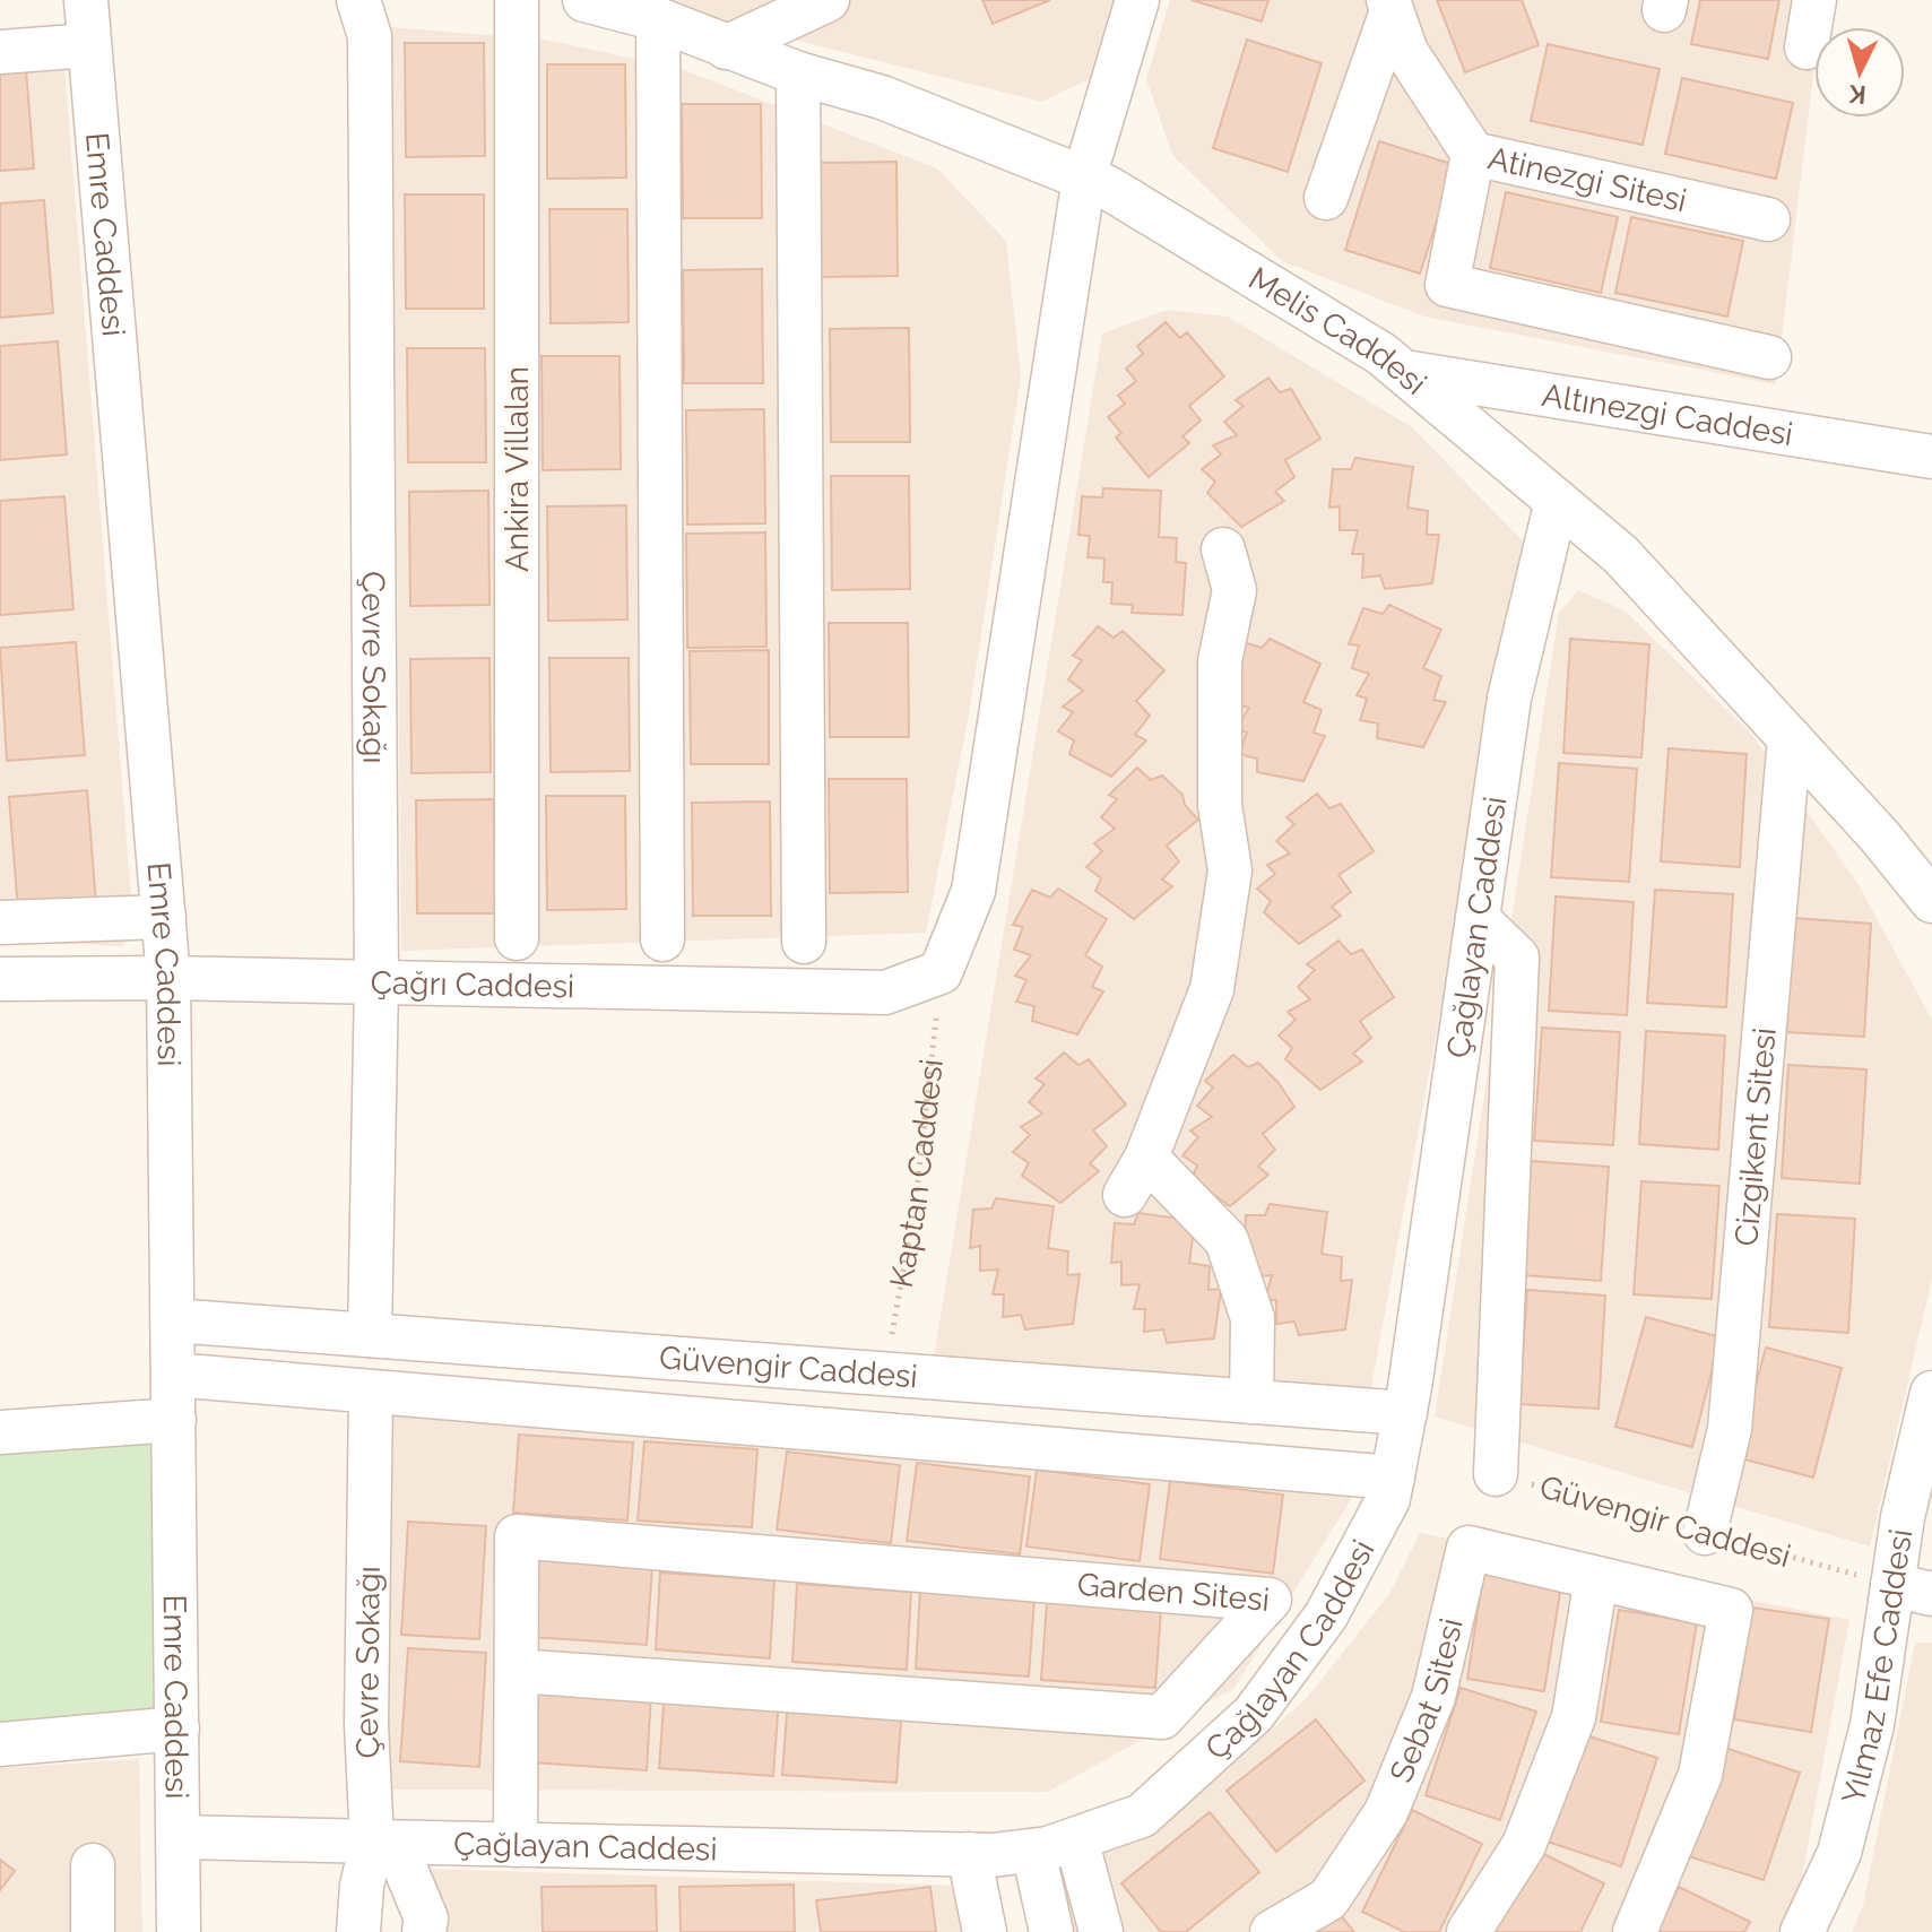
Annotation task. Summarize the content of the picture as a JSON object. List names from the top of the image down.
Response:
{
  "streets": {
    "street": [
      "Atinezgi Sitesi",
      "Emre Caddesi",
      "Melis Caddesi",
      "Altınezgi Caddesi",
      "Ankira Villalan",
      "Çevre Sokağı",
      "Çağlayan Caddesi",
      "Çağrı Caddesi",
      "Cizgikent Sitesi",
      "Güvengir Caddesi",
      "Garden Sitesi",
      "Yılmaz Efe Caddesi",
      "Sebat Sitesi"
    ],
    "path": ["Kaptan Caddesi"]
  },
  "crossings": [
    ["Emre Caddesi", "Çağlayan Caddesi"],
    ["Emre Caddesi", "Çağrı Caddesi"],
    ["Emre Caddesi", "Güvengir Caddesi"],
    ["Melis Caddesi", "Altınezgi Caddesi"],
    ["Melis Caddesi", "Çağlayan Caddesi"],
    ["Melis Caddesi", "Cizgikent Sitesi"],
    ["Çevre Sokağı", "Çağlayan Caddesi"],
    ["Çevre Sokağı", "Çağrı Caddesi"],
    ["Çevre Sokağı", "Güvengir Caddesi"],
    ["Çağlayan Caddesi", "Güvengir Caddesi"],
    ["Çağlayan Caddesi", "Garden Sitesi"],
    ["Çağrı Caddesi", "Kaptan Caddesi"],
    ["Cizgikent Sitesi", "Güvengir Caddesi"],
    ["Kaptan Caddesi", "Güvengir Caddesi"],
    ["Güvengir Caddesi", "Yılmaz Efe Caddesi"]
  ],
  "north": "bottom"
}
